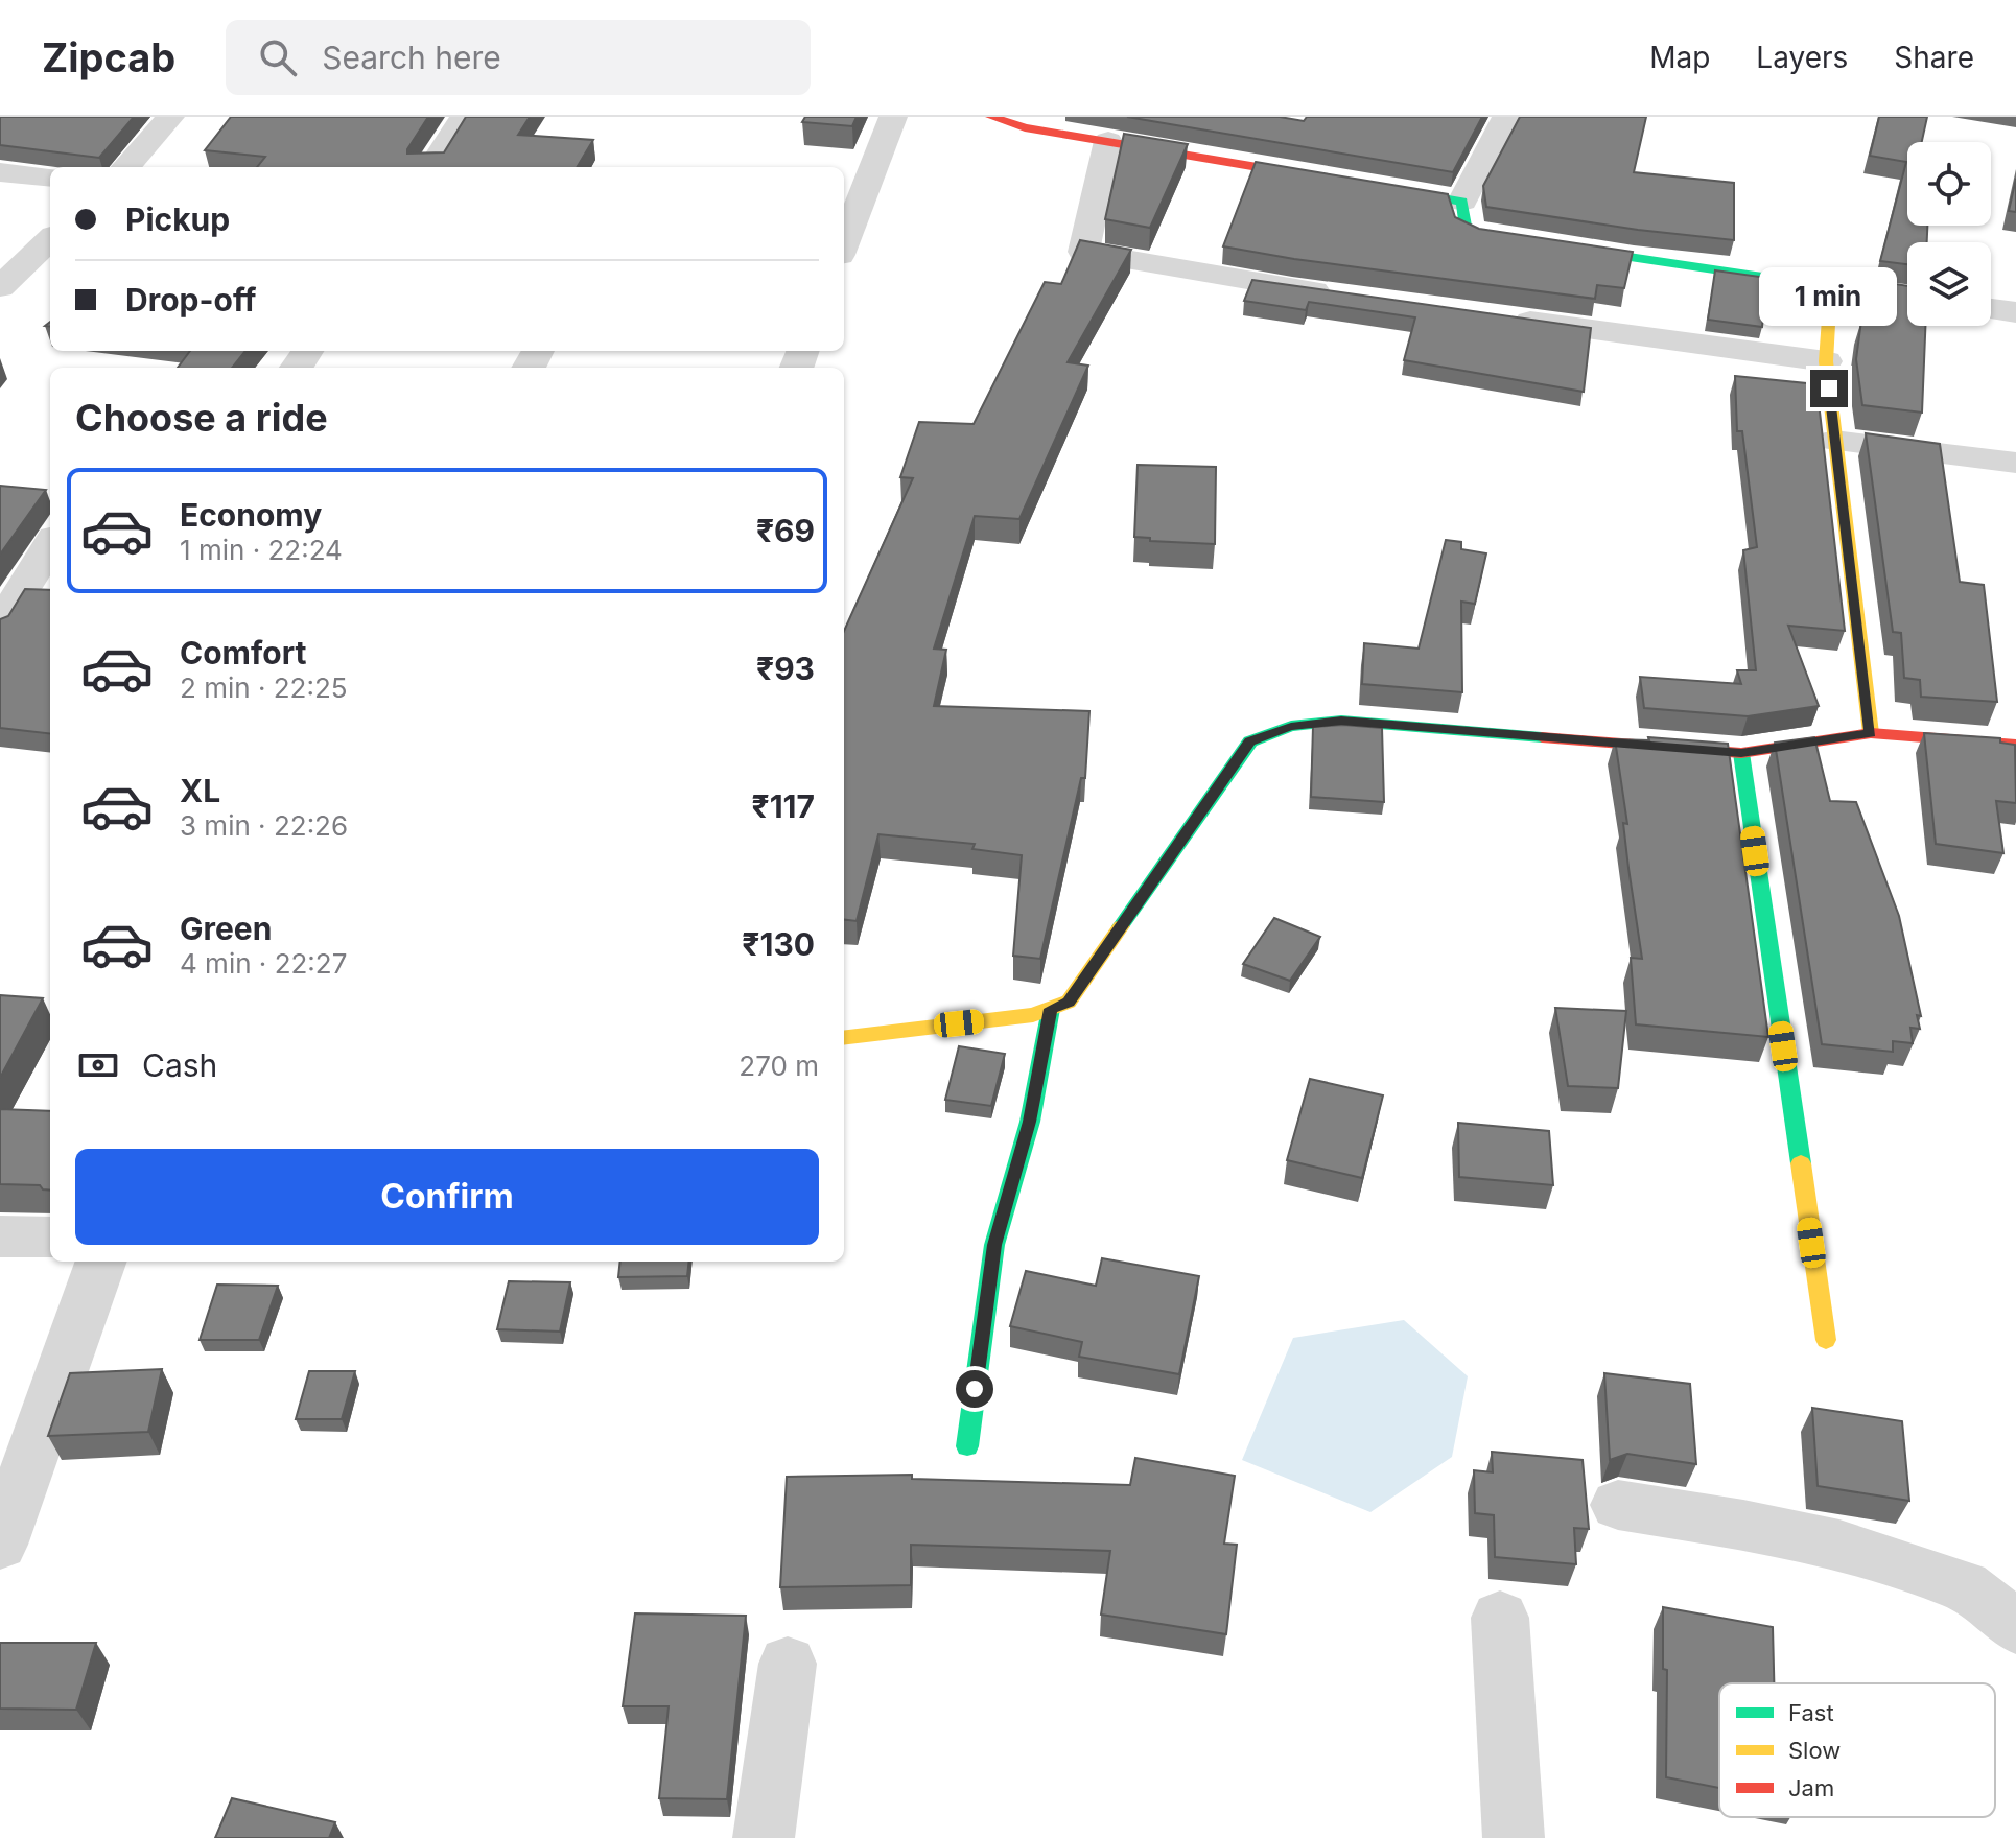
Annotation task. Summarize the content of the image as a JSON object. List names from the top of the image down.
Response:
{
  "legend": ["Fast", "Slow", "Jam"],
  "page": {
    "header": "Zipcab",
    "search": "Search here",
    "nav": ["Map", "Layers", "Share"],
    "banner": ["Pickup", "Drop-off"],
    "bubble": "1 min",
    "heading": "Choose a ride",
    "list": [
      {
        "name": "Economy",
        "note": "1 min · 22:24",
        "value": "₹69"
      },
      {
        "name": "Comfort",
        "note": "2 min · 22:25",
        "value": "₹93"
      },
      {
        "name": "XL",
        "note": "3 min · 22:26",
        "value": "₹117"
      },
      {
        "name": "Green",
        "note": "4 min · 22:27",
        "value": "₹130"
      }
    ],
    "pay": ["Cash", "270 m"],
    "buttons": "Confirm"
  }
}
